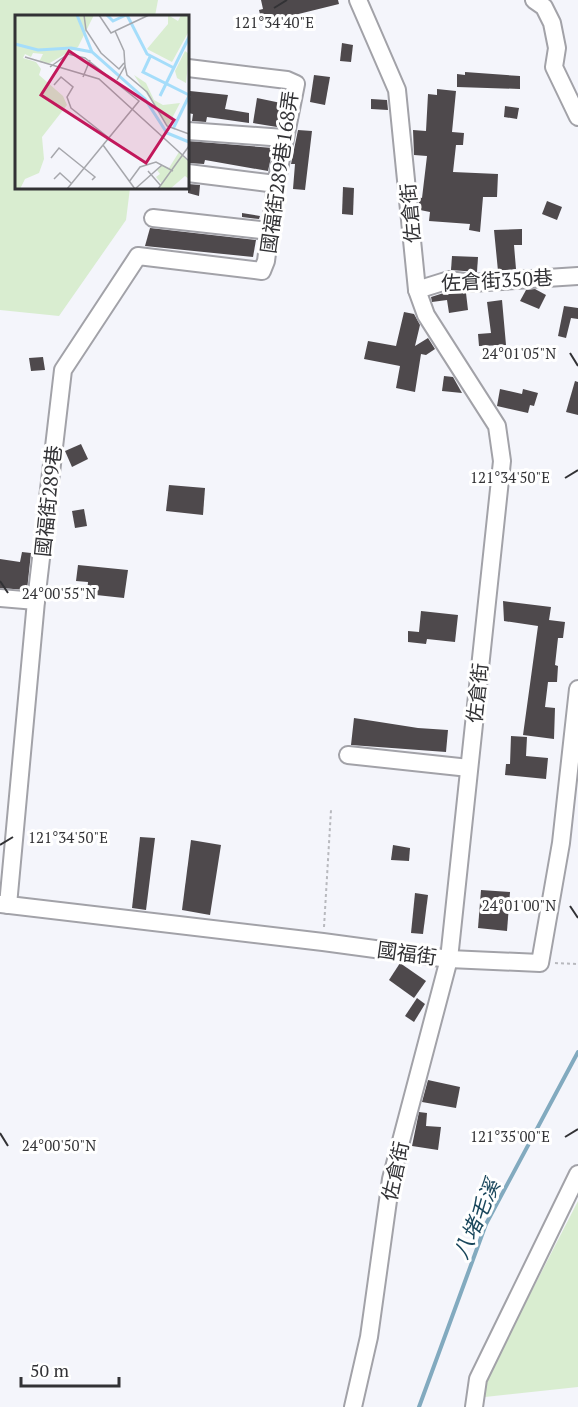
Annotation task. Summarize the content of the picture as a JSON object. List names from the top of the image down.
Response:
{
  "streets": {
    "street": [
      "國福街289巷168弄",
      "佐倉街",
      "佐倉街350巷",
      "國福街289巷",
      "國福街"
    ]
  },
  "crossings": [
    ["國福街289巷168弄", "國福街289巷"],
    ["佐倉街", "佐倉街350巷"],
    ["佐倉街", "國福街"],
    ["國福街289巷", "國福街"]
  ],
  "water": ["八堵毛溪"],
  "scale_bar": "50 m",
  "coordinates": [
    "121°34'40\"E",
    "24°01'05\"N",
    "121°34'50\"E",
    "24°00'55\"N",
    "24°01'00\"N",
    "121°35'00\"E",
    "24°00'50\"N"
  ]
}
